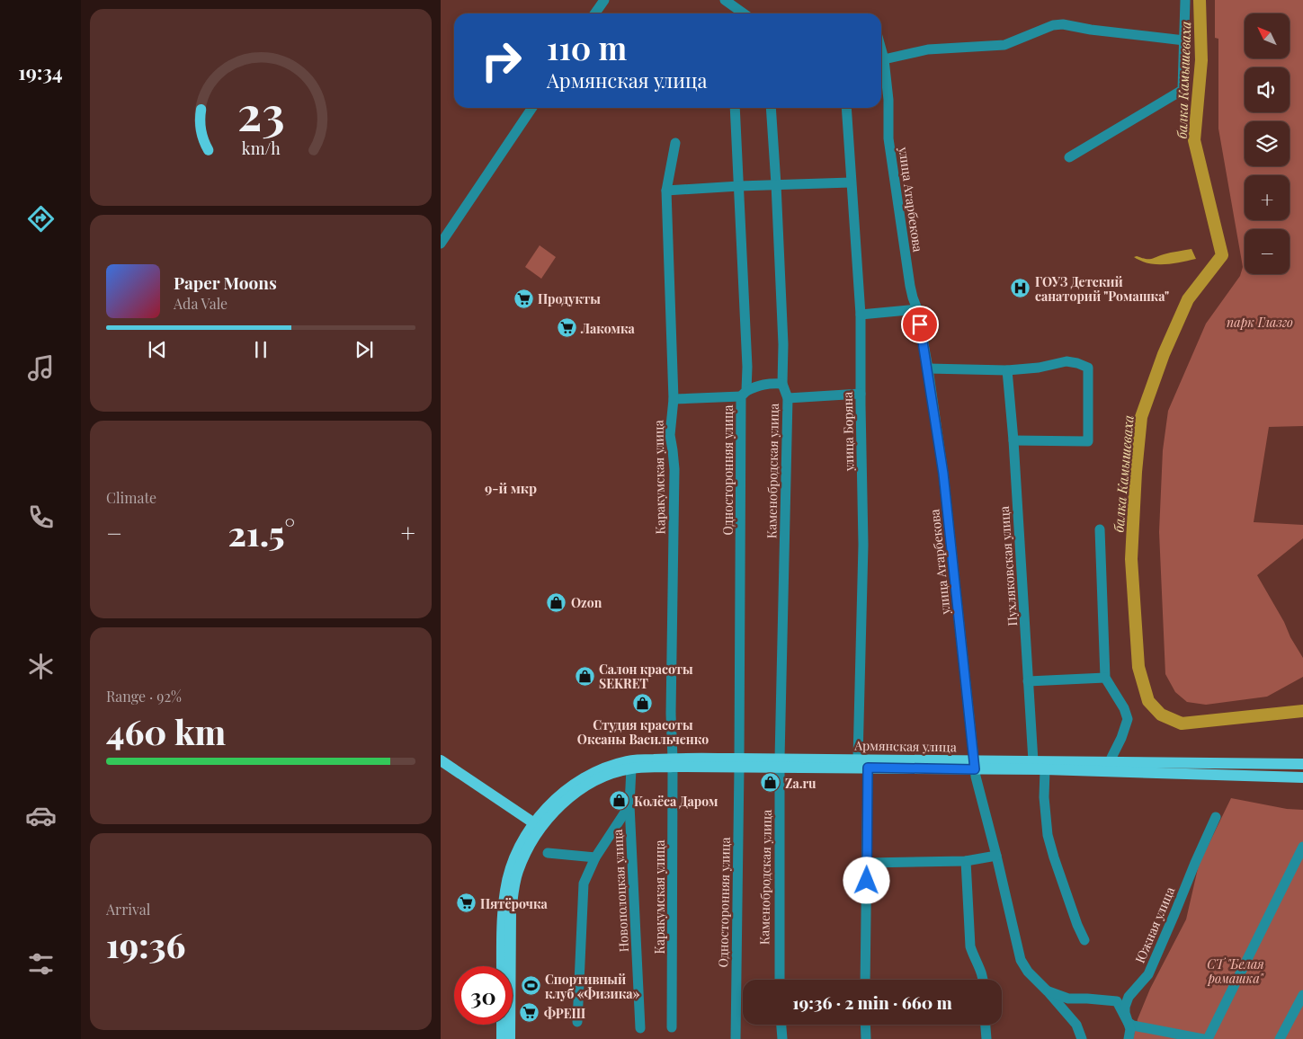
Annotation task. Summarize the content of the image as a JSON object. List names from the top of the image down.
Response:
{
  "streets": {
    "main road": ["Армянская улица"],
    "street": [
      "улица Атарбекова",
      "улица Боряна",
      "Односторонняя улица",
      "Каменобродская улица",
      "Каракумская улица",
      "Пухляковская улица",
      "Новополоцкая улица",
      "Южная улица"
    ]
  },
  "crossings": [
    ["улица Атарбекова", "Армянская улица"],
    ["улица Боряна", "Армянская улица"],
    ["Односторонняя улица", "Армянская улица"],
    ["Каменобродская улица", "Армянская улица"],
    ["Каракумская улица", "Армянская улица"],
    ["Пухляковская улица", "Армянская улица"],
    ["Армянская улица", "Новополоцкая улица"]
  ],
  "districts": ["9-й мкр"],
  "water": ["балка Камышеваха"],
  "parks": ["парк Глазго", "СТ \"Белая ромашка\""],
  "places": {
    "hospital": ["ГОУЗ Детский санаторий \"Ромашка\""],
    "supermarket": [
      "Продукты",
      "Лакомка",
      "Пятёрочка",
      "ФРЕШ"
    ],
    "shop": [
      "Ozon",
      "Салон красоты SEKRET",
      "Студия красоты Оксаны Васильченко",
      "Za.ru",
      "Колёса Даром"
    ],
    "sports": ["Спортивный клуб «Физика»"]
  },
  "north": "top left",
  "page": {
    "tabs": "19:34",
    "map_buttons": ["+", "−"],
    "turn": ["110 m", "Армянская улица"],
    "song": ["Paper Moons", "Ada Vale"],
    "tile": [
      "Climate",
      ["Range · 92%", "460 km"],
      ["Arrival", "19:36"]
    ],
    "heat": ["−", "21.5°", "+"],
    "limit": "30",
    "trip": "19:36 · 2 min · 660 m",
    "gauge": ["23", "km/h"]
  }
}
